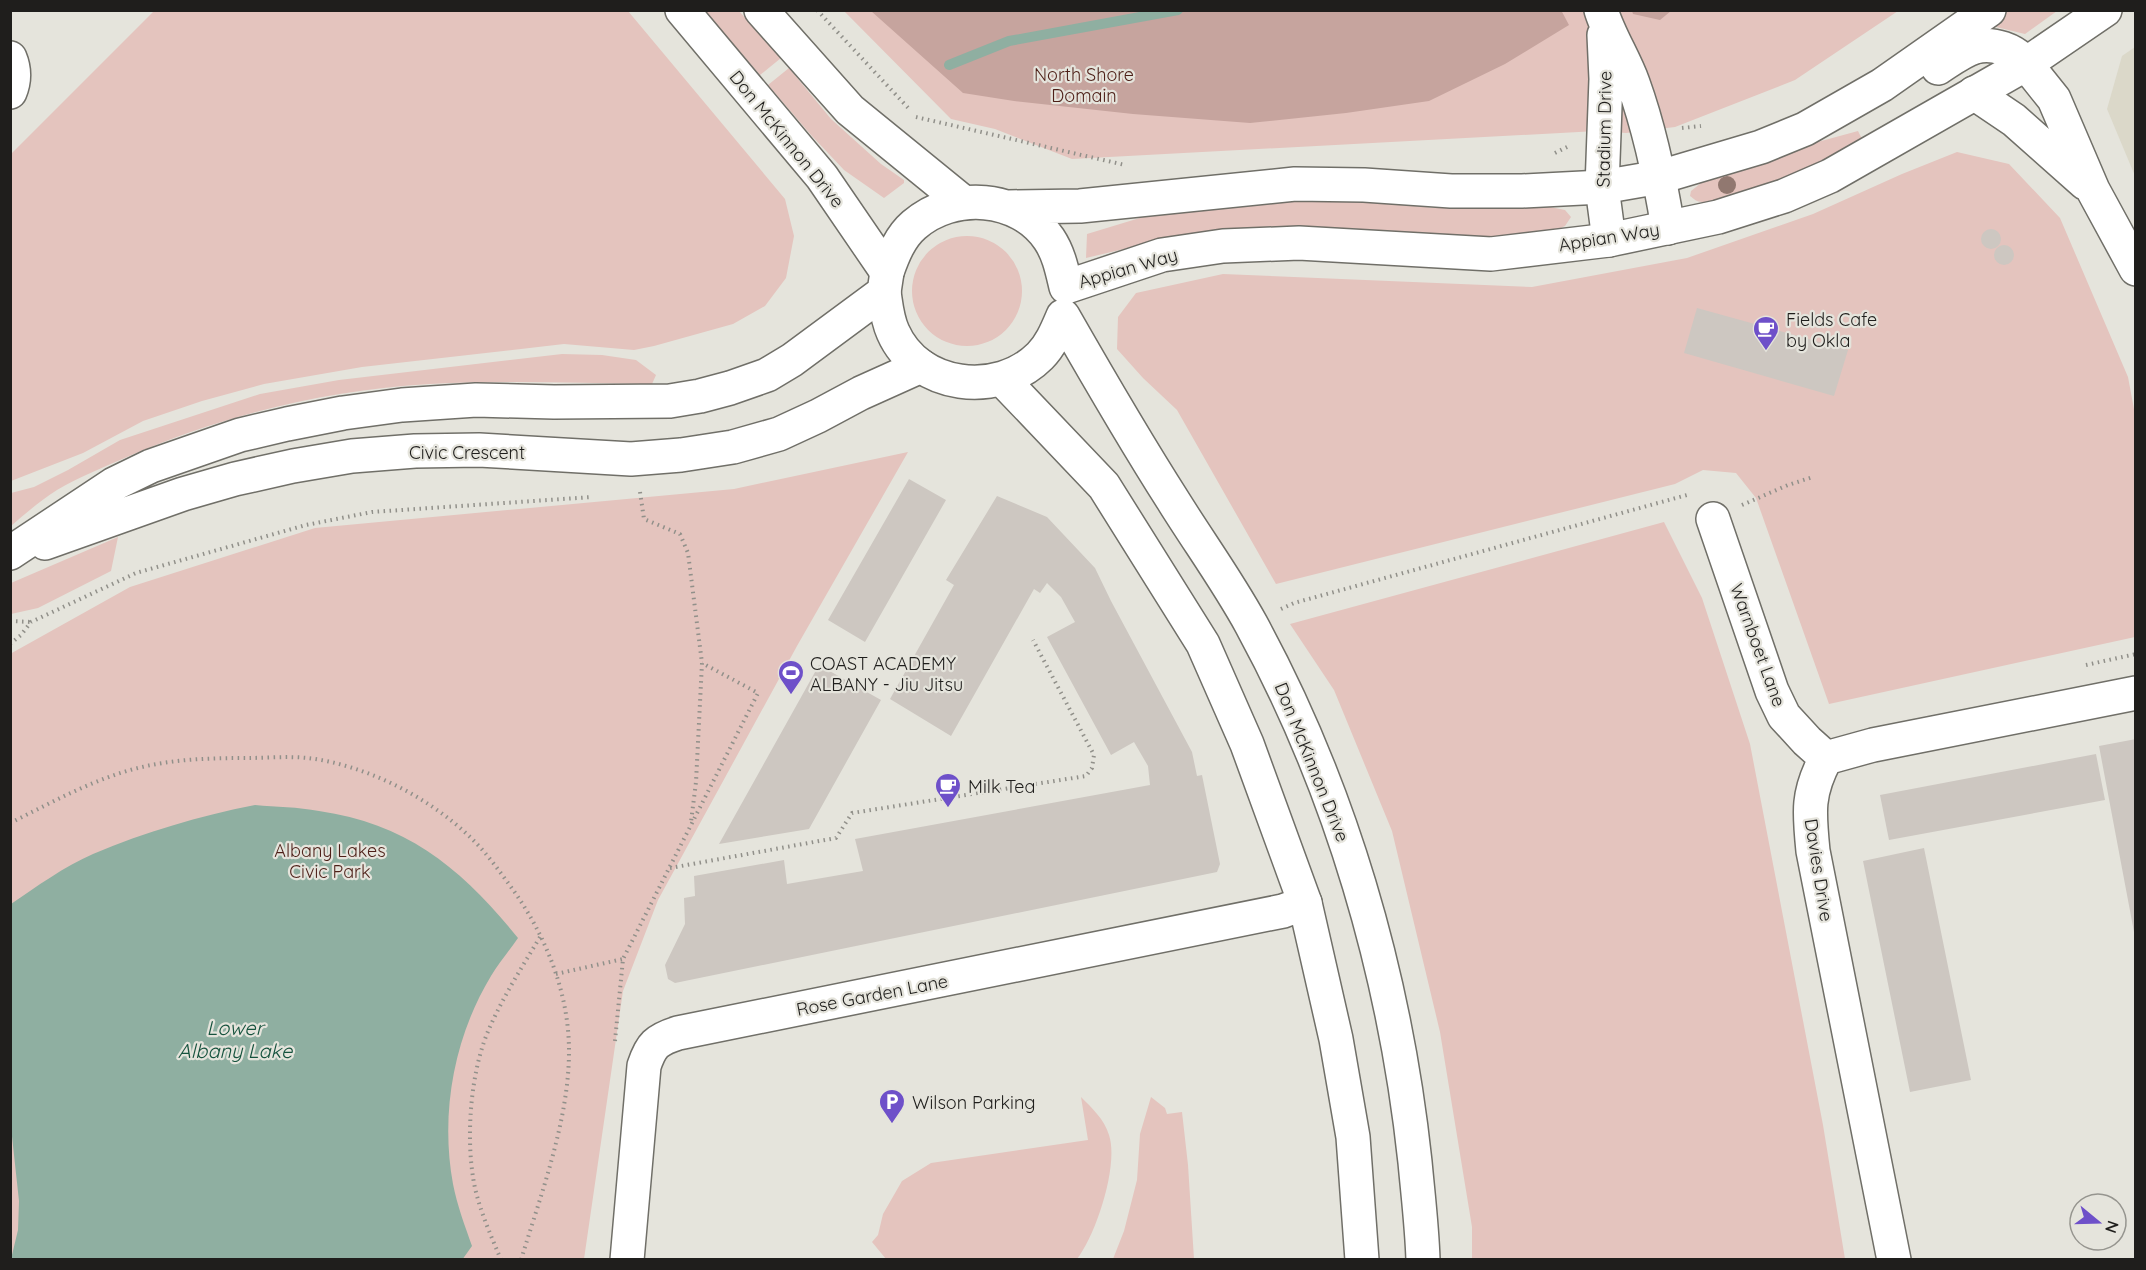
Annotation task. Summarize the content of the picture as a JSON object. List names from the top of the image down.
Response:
{
  "streets": {
    "main road": [
      "Stadium Drive",
      "Don McKinnon Drive",
      "Appian Way",
      "Civic Crescent",
      "Warnboet Lane",
      "Davies Drive",
      "Rose Garden Lane"
    ]
  },
  "crossings": [
    ["Stadium Drive", "Appian Way"],
    ["Don McKinnon Drive", "Appian Way"],
    ["Don McKinnon Drive", "Civic Crescent"],
    ["Appian Way", "Civic Crescent"],
    ["Warnboet Lane", "Davies Drive"]
  ],
  "water": ["Lower Albany Lake"],
  "parks": ["North Shore Domain", "Albany Lakes Civic Park"],
  "places": {
    "cafe": ["Fields Cafe by Okla", "Milk Tea"],
    "sports": ["COAST ACADEMY ALBANY - Jiu Jitsu"],
    "parking": ["Wilson Parking"]
  },
  "north": "right"
}
